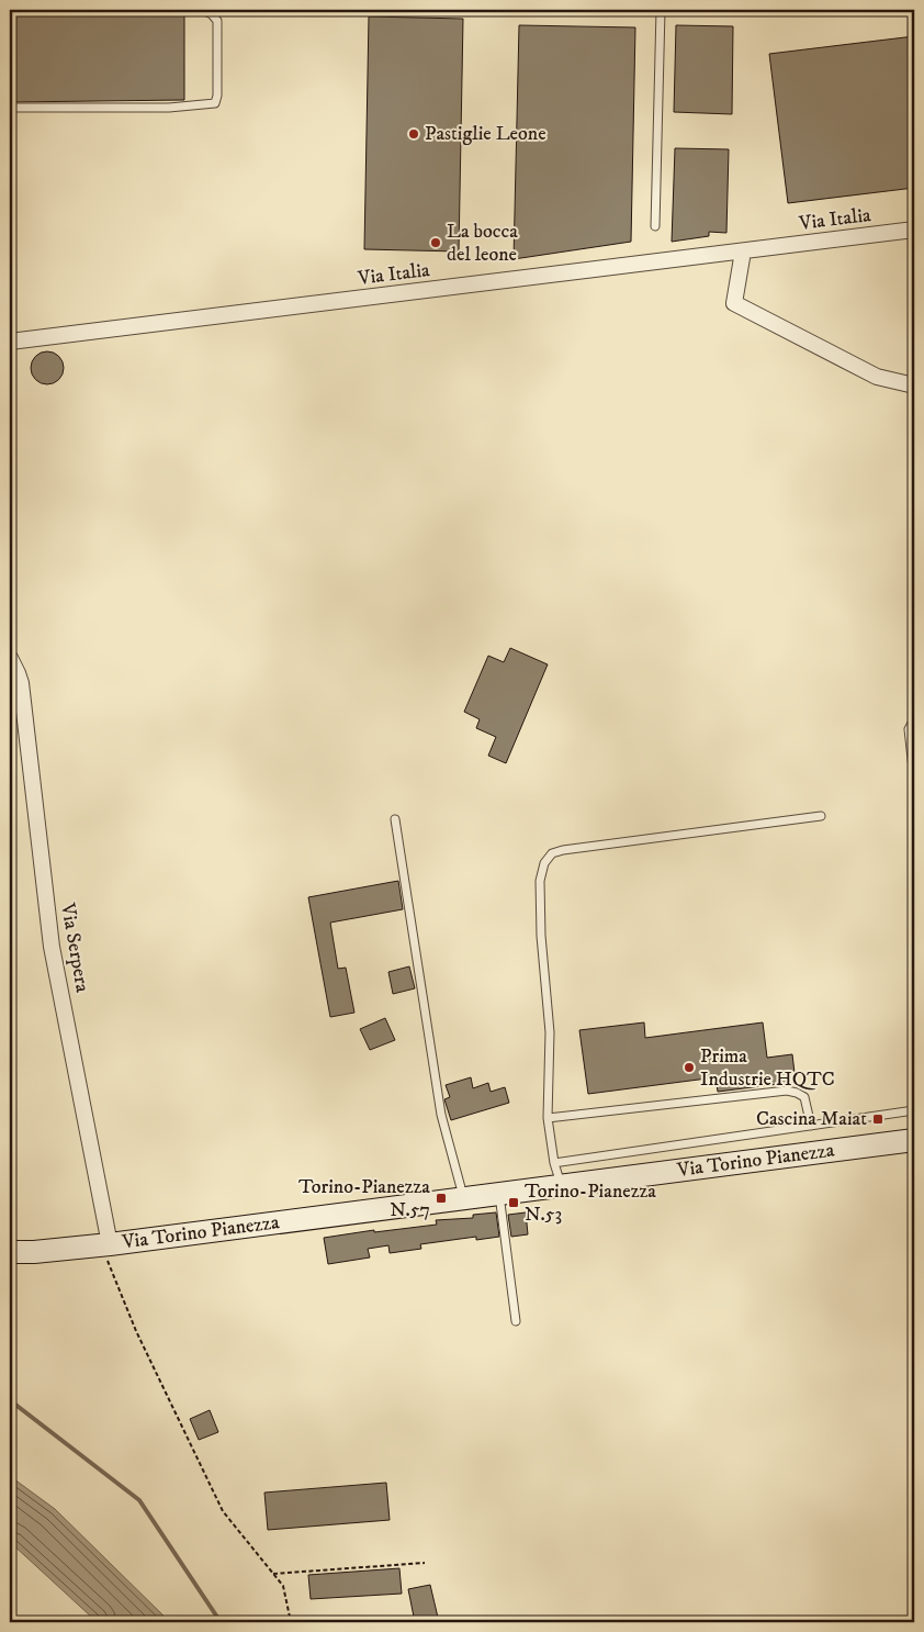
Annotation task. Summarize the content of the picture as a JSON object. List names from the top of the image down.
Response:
{
  "streets": {
    "main road": ["Via Torino Pianezza"],
    "street": ["Via Italia", "Via Serpera"]
  },
  "crossings": [
    ["Via Serpera", "Via Torino Pianezza"]
  ],
  "places": {
    "other": ["Pastiglie Leone", "La bocca del leone", "Prima Industrie HQTC"],
    "transit": ["Cascina Maiat", "Torino-Pianezza N.57", "Torino-Pianezza N.53"]
  }
}
